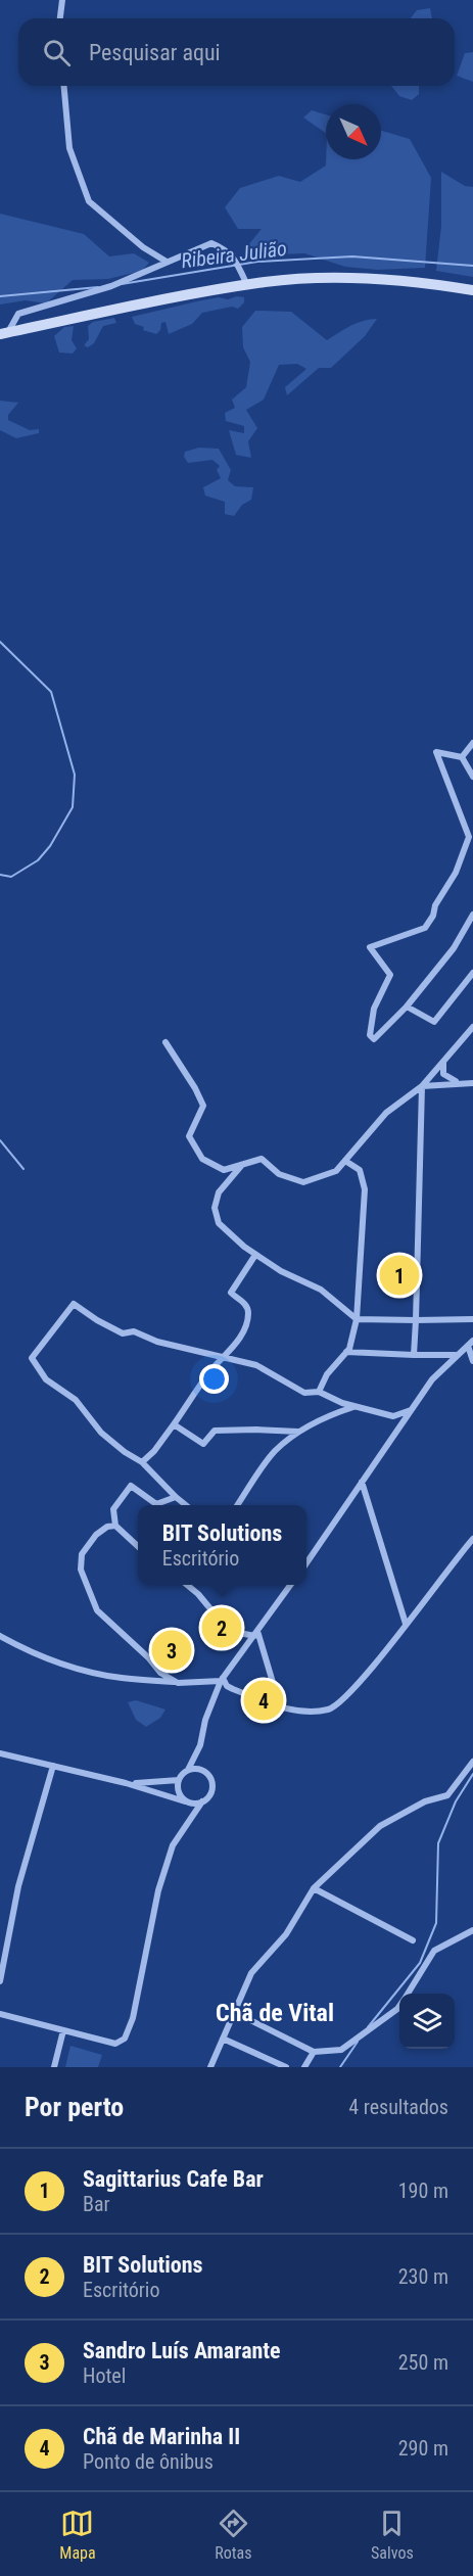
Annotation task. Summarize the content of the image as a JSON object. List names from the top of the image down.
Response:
{
  "districts": ["Chã de Vital"],
  "water": ["Ribeira Julião"],
  "north": "bottom right",
  "page": {
    "search": "Pesquisar aqui",
    "pins": [
      "1",
      "2",
      "3",
      "4"
    ],
    "popup": ["BIT Solutions", "Escritório"],
    "heading": ["Por perto", "4 resultados"],
    "list": [
      {
        "mark": "1",
        "name": "Sagittarius Cafe Bar",
        "note": "Bar",
        "value": "190 m"
      },
      {
        "mark": "2",
        "name": "BIT Solutions",
        "note": "Escritório",
        "value": "230 m"
      },
      {
        "mark": "3",
        "name": "Sandro Luís Amarante",
        "note": "Hotel",
        "value": "250 m"
      },
      {
        "mark": "4",
        "name": "Chã de Marinha II",
        "note": "Ponto de ônibus",
        "value": "290 m"
      }
    ],
    "nav": ["Mapa", "Rotas", "Salvos"]
  }
}
